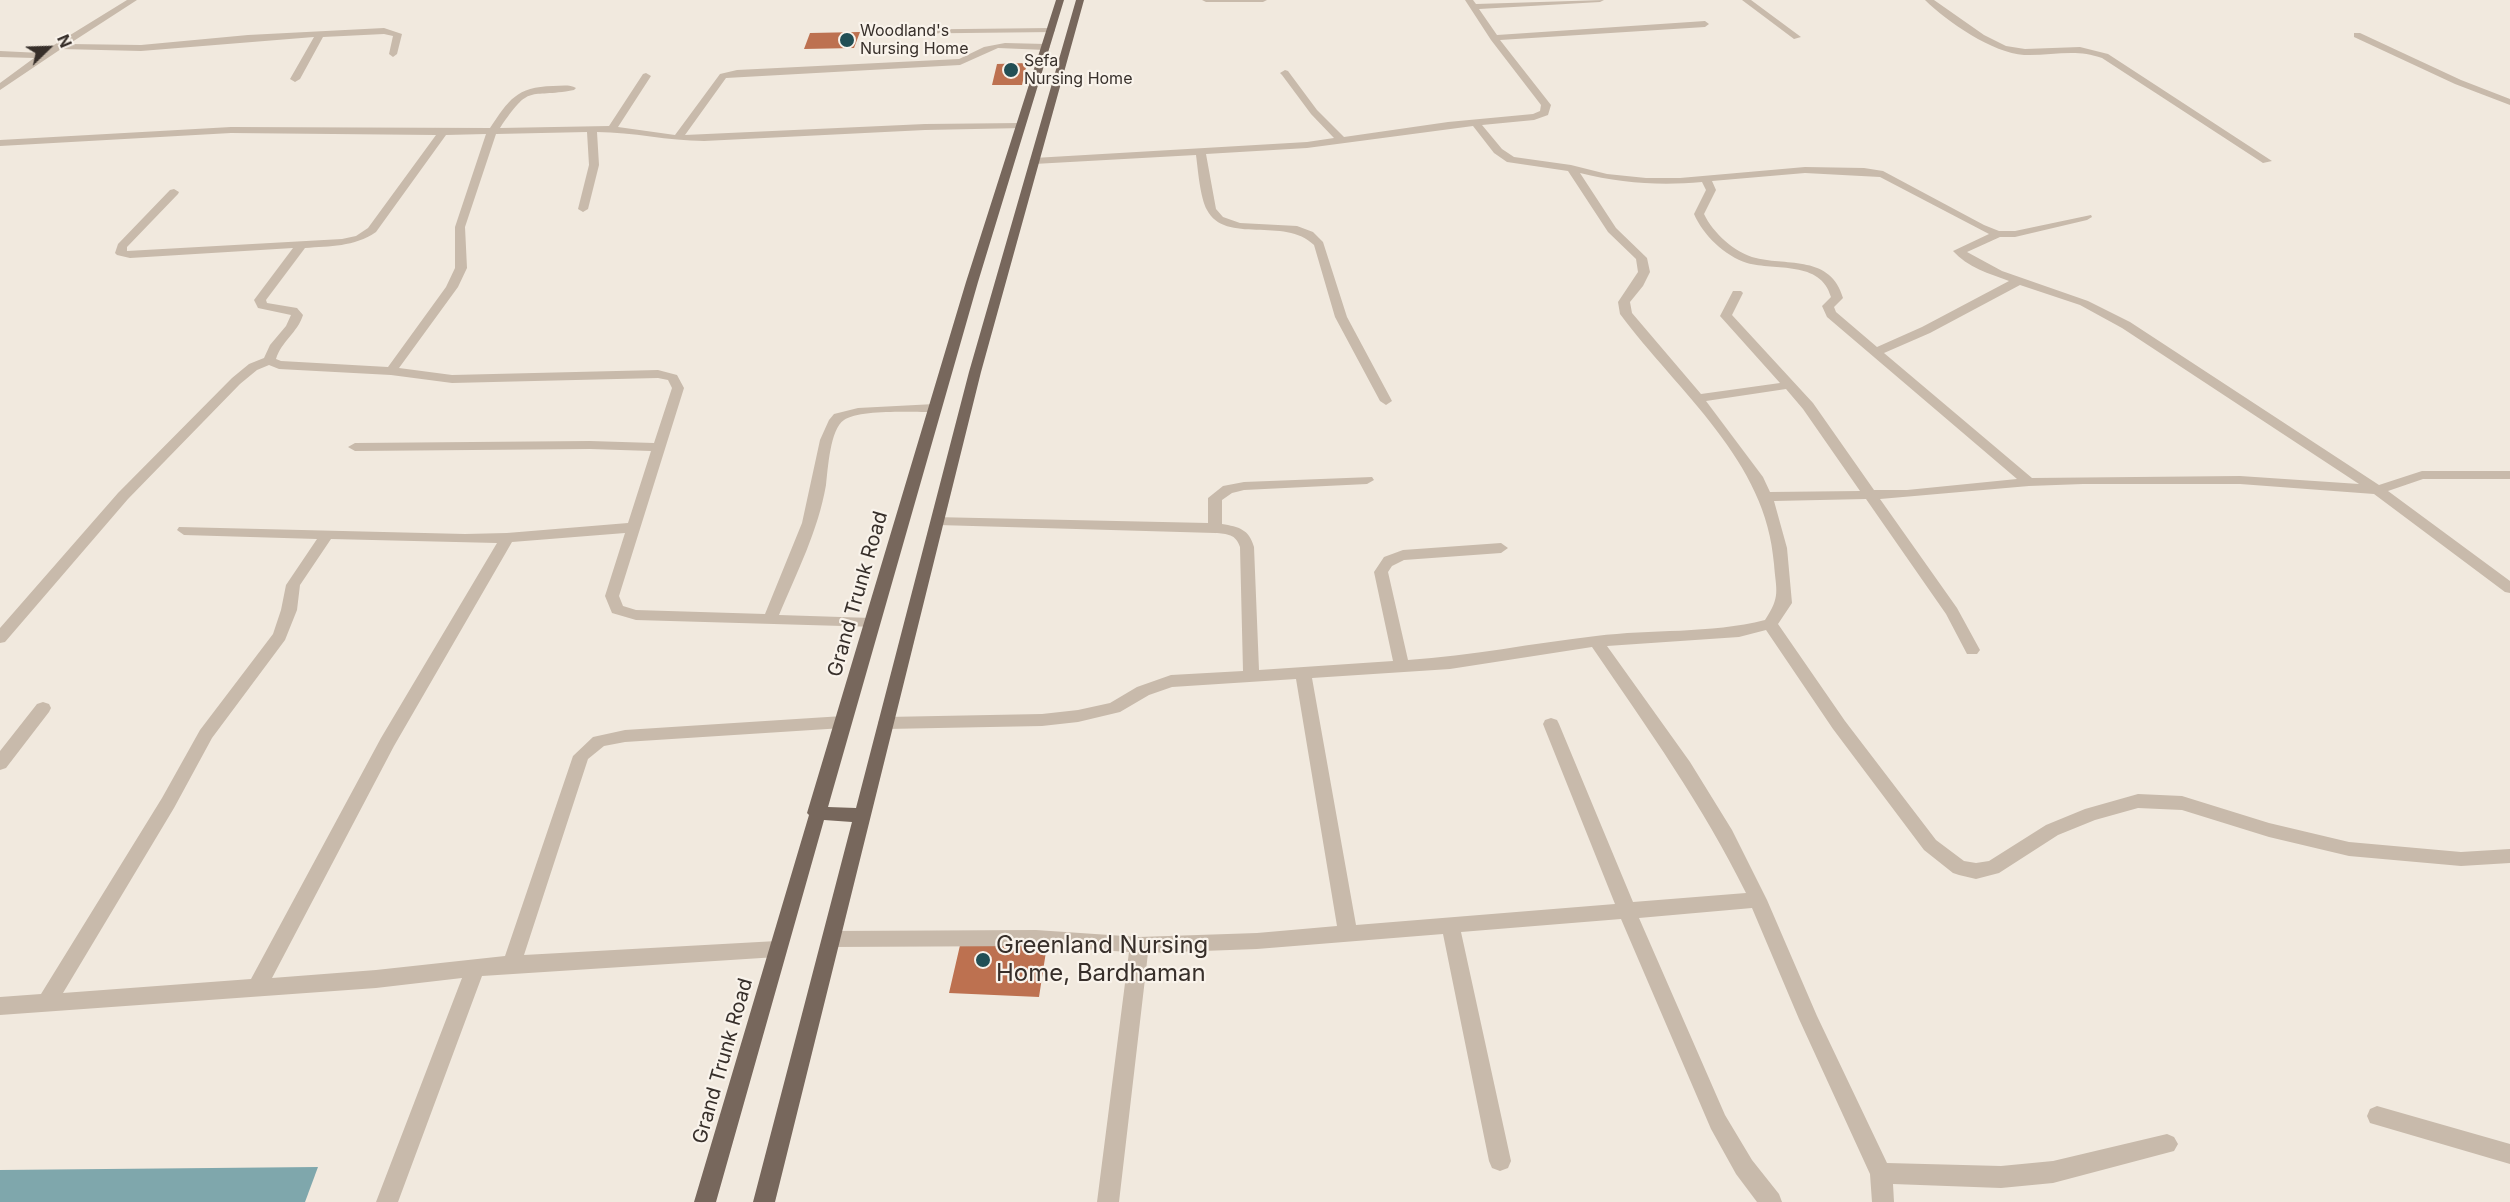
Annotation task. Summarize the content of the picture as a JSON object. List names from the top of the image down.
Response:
{
  "streets": {
    "main road": ["Grand Trunk Road"]
  },
  "places": ["Woodland's Nursing Home", "Sefa Nursing Home", "Greenland Nursing Home, Bardhaman"],
  "north": "top right"
}
